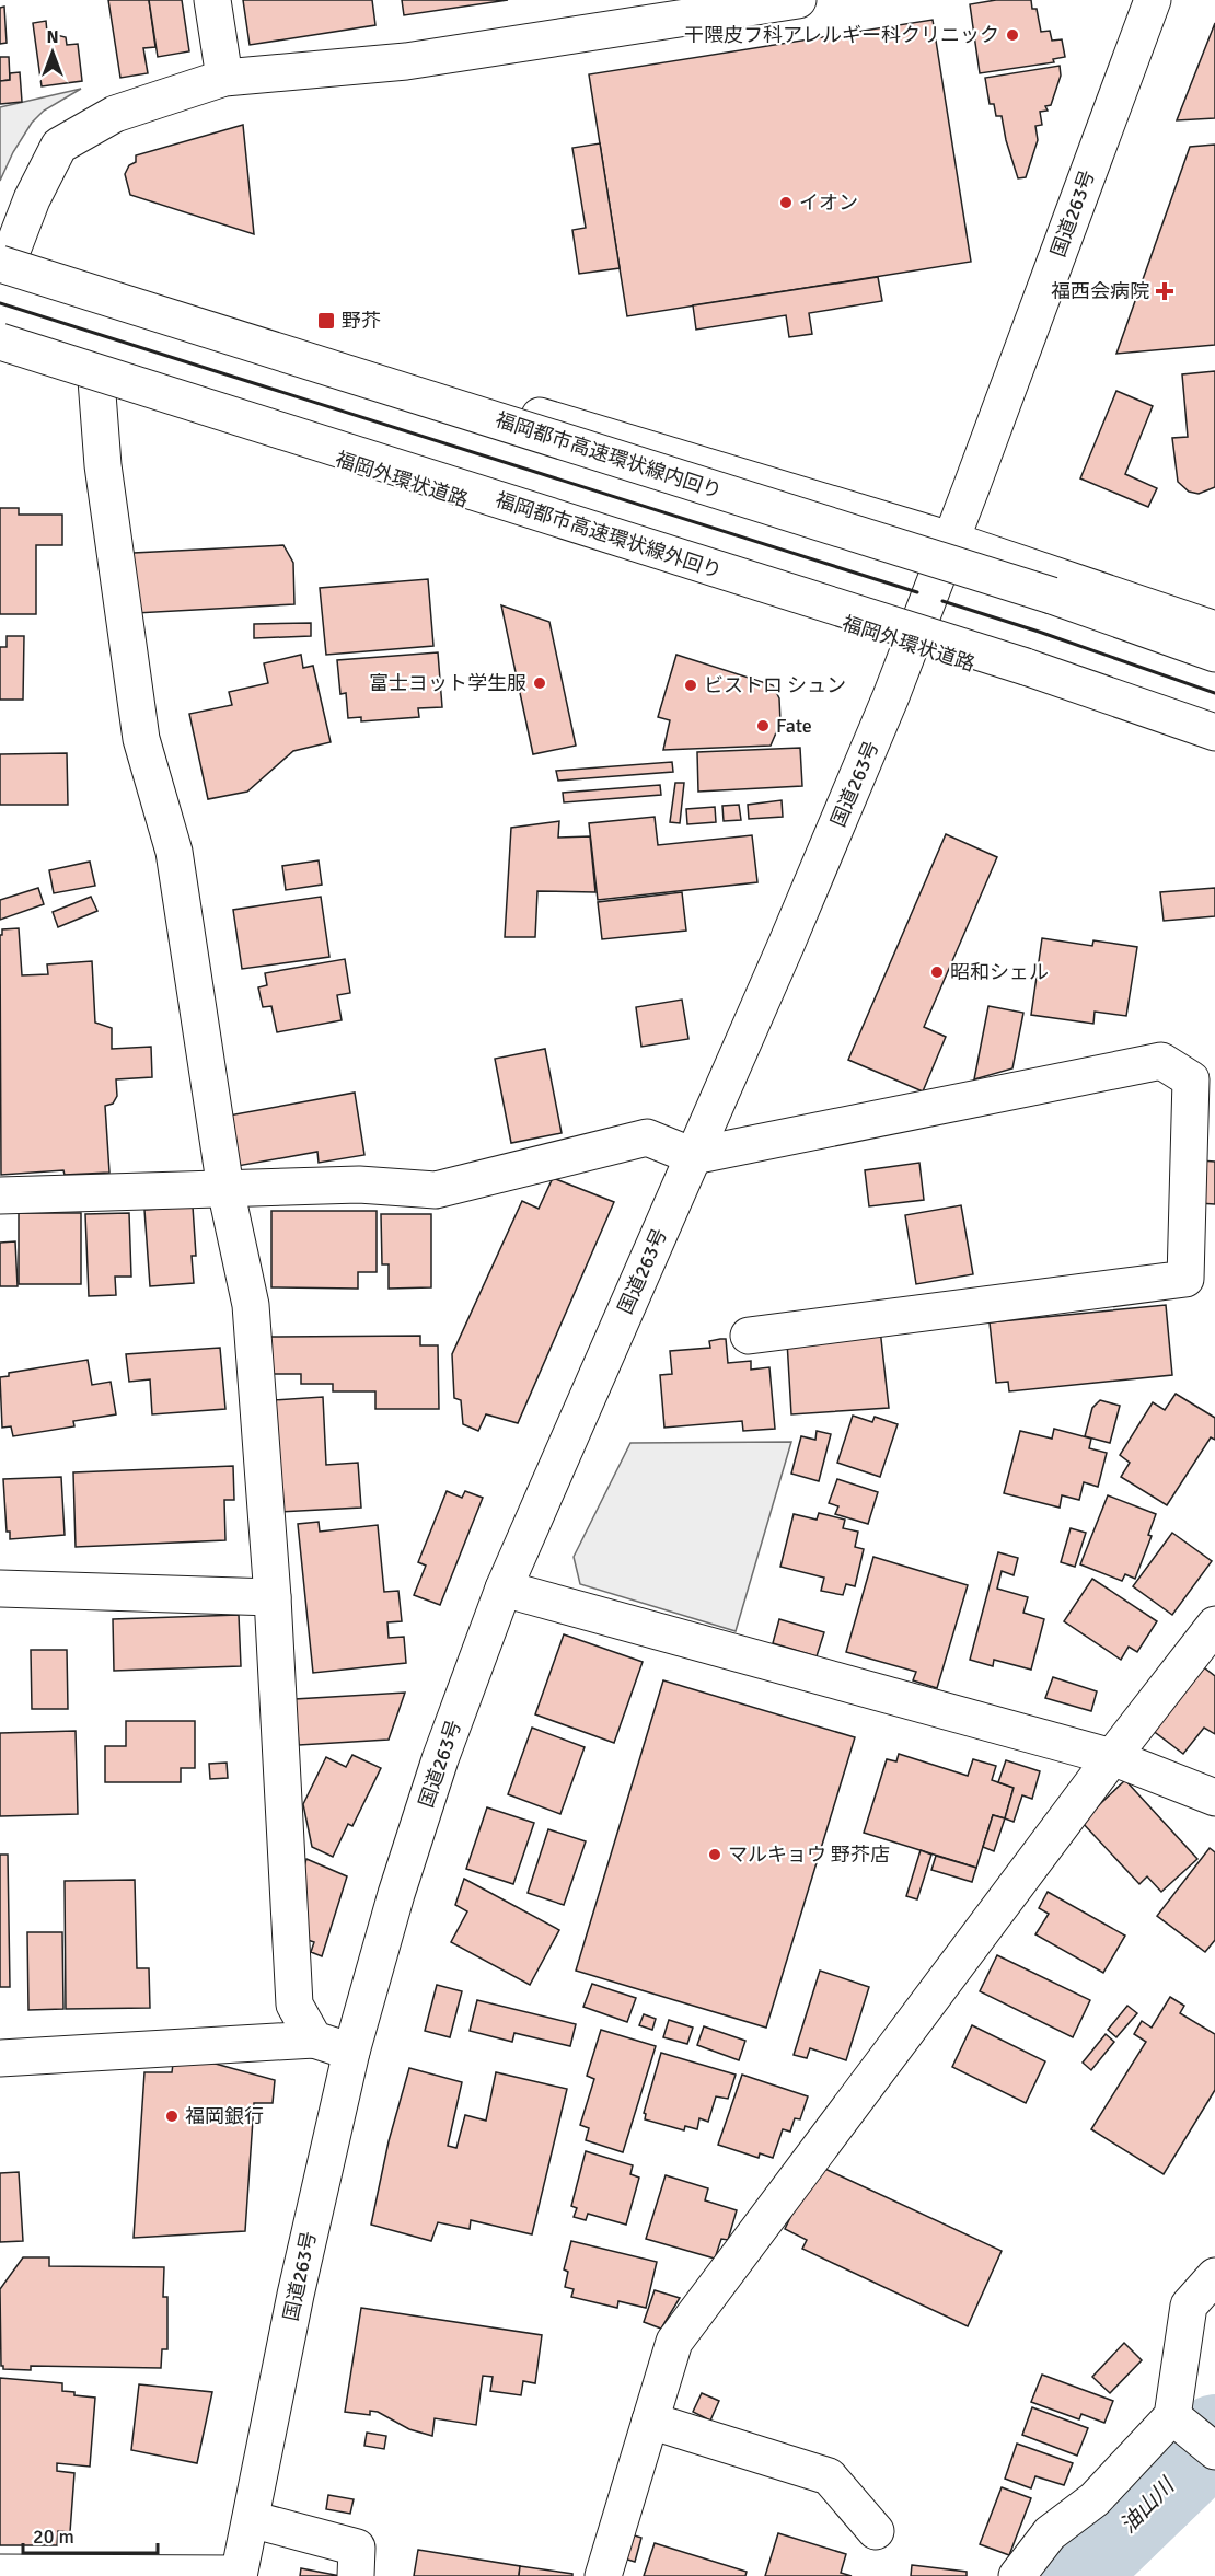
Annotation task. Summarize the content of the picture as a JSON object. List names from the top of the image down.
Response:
{
  "streets": {
    "main road": [
      "国道263号",
      "福岡都市高速環状線内回り",
      "福岡外環状道路",
      "福岡都市高速環状線外回り"
    ]
  },
  "crossings": [
    ["国道263号", "福岡外環状道路"]
  ],
  "water": ["油山川"],
  "places": {
    "other": [
      "干隈皮フ科アレルギー科クリニック",
      "イオン",
      "富士ヨット学生服",
      "ビストロ シュン",
      "Fate",
      "昭和シェル",
      "マルキョウ 野芥店",
      "福岡銀行"
    ],
    "health": ["福西会病院"],
    "transit": ["野芥"]
  },
  "scale_bar": "20 m",
  "north": "top"
}
